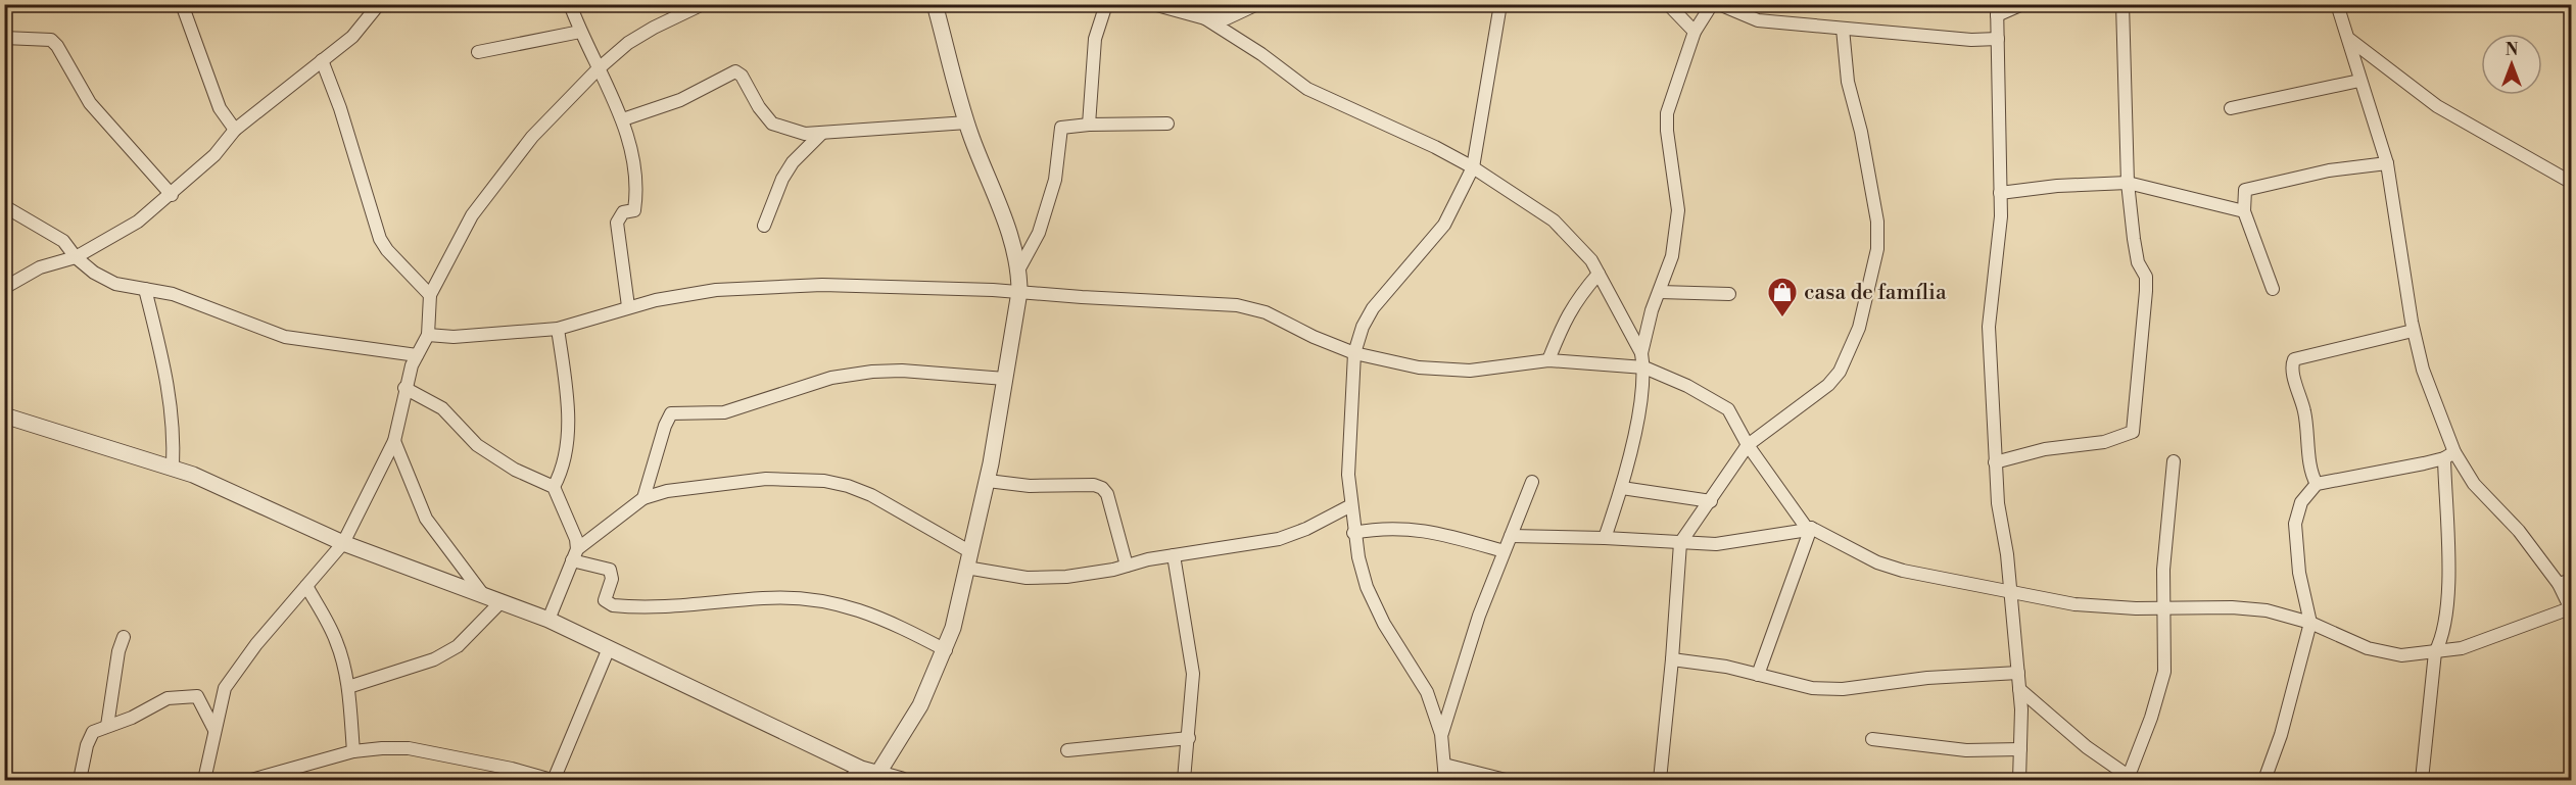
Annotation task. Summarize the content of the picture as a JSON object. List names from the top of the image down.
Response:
{
  "places": {
    "shop": ["casa de família"]
  },
  "north": "top"
}
